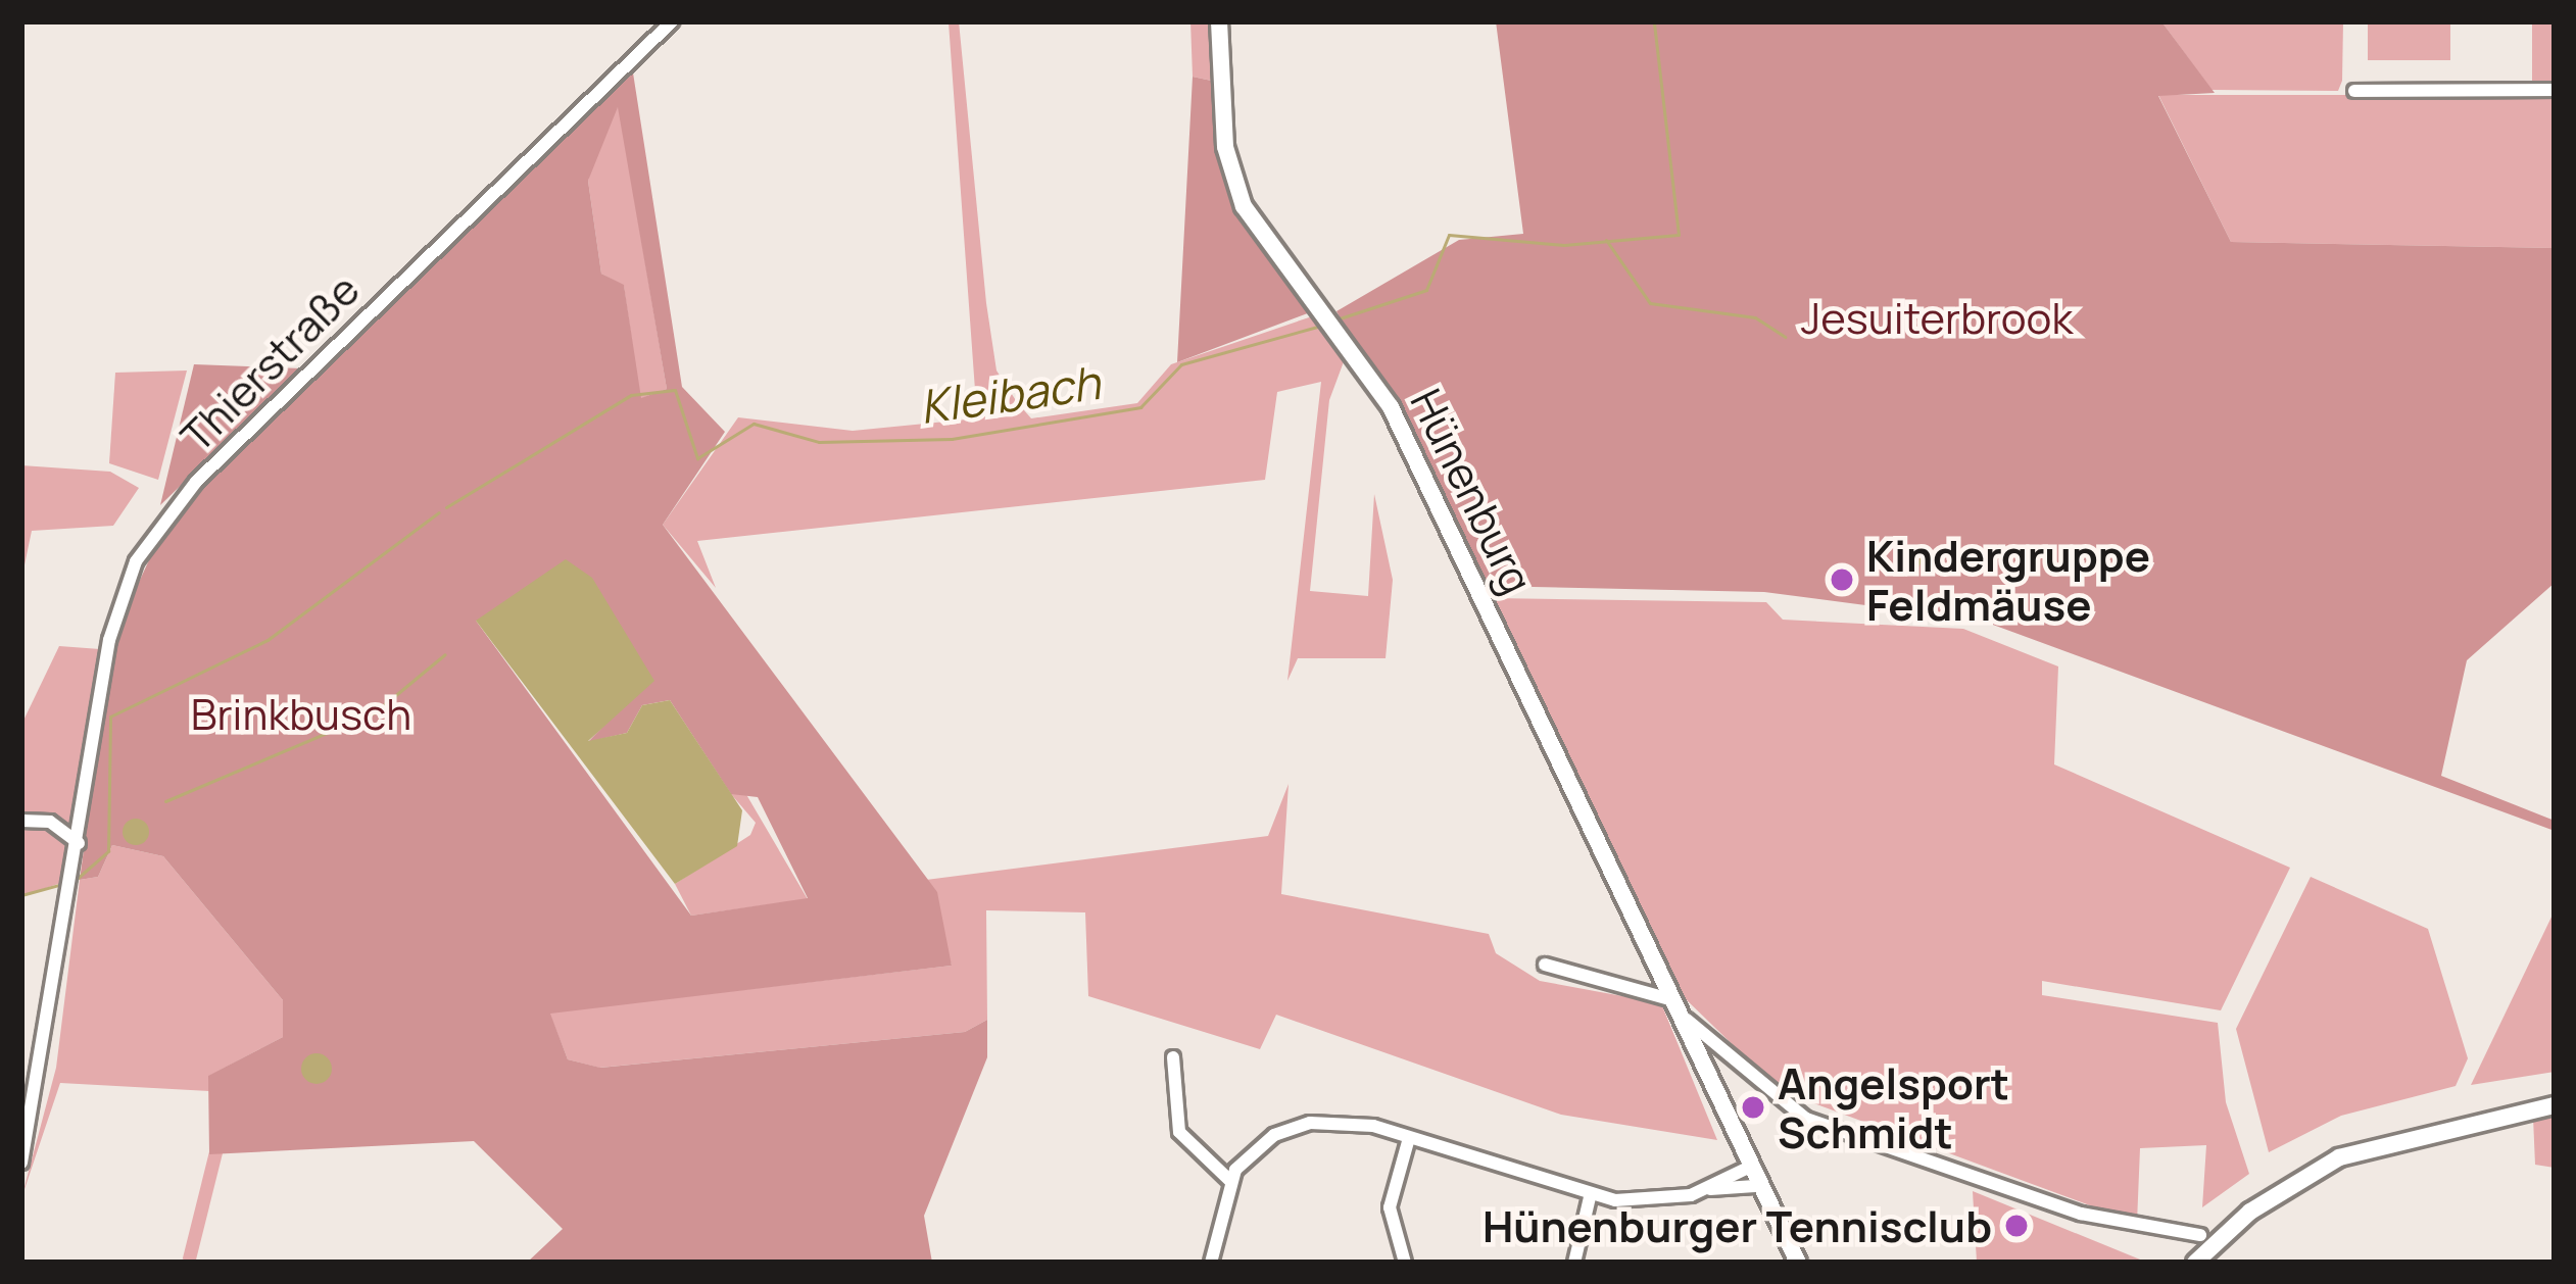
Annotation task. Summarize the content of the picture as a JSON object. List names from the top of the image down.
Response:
{
  "streets": {
    "street": ["Thierstraße", "Hünenburg"]
  },
  "water": ["Kleibach"],
  "parks": ["Jesuiterbrook", "Brinkbusch"],
  "places": ["Kindergruppe Feldmäuse", "Angelsport Schmidt", "Hünenburger Tennisclub"]
}
